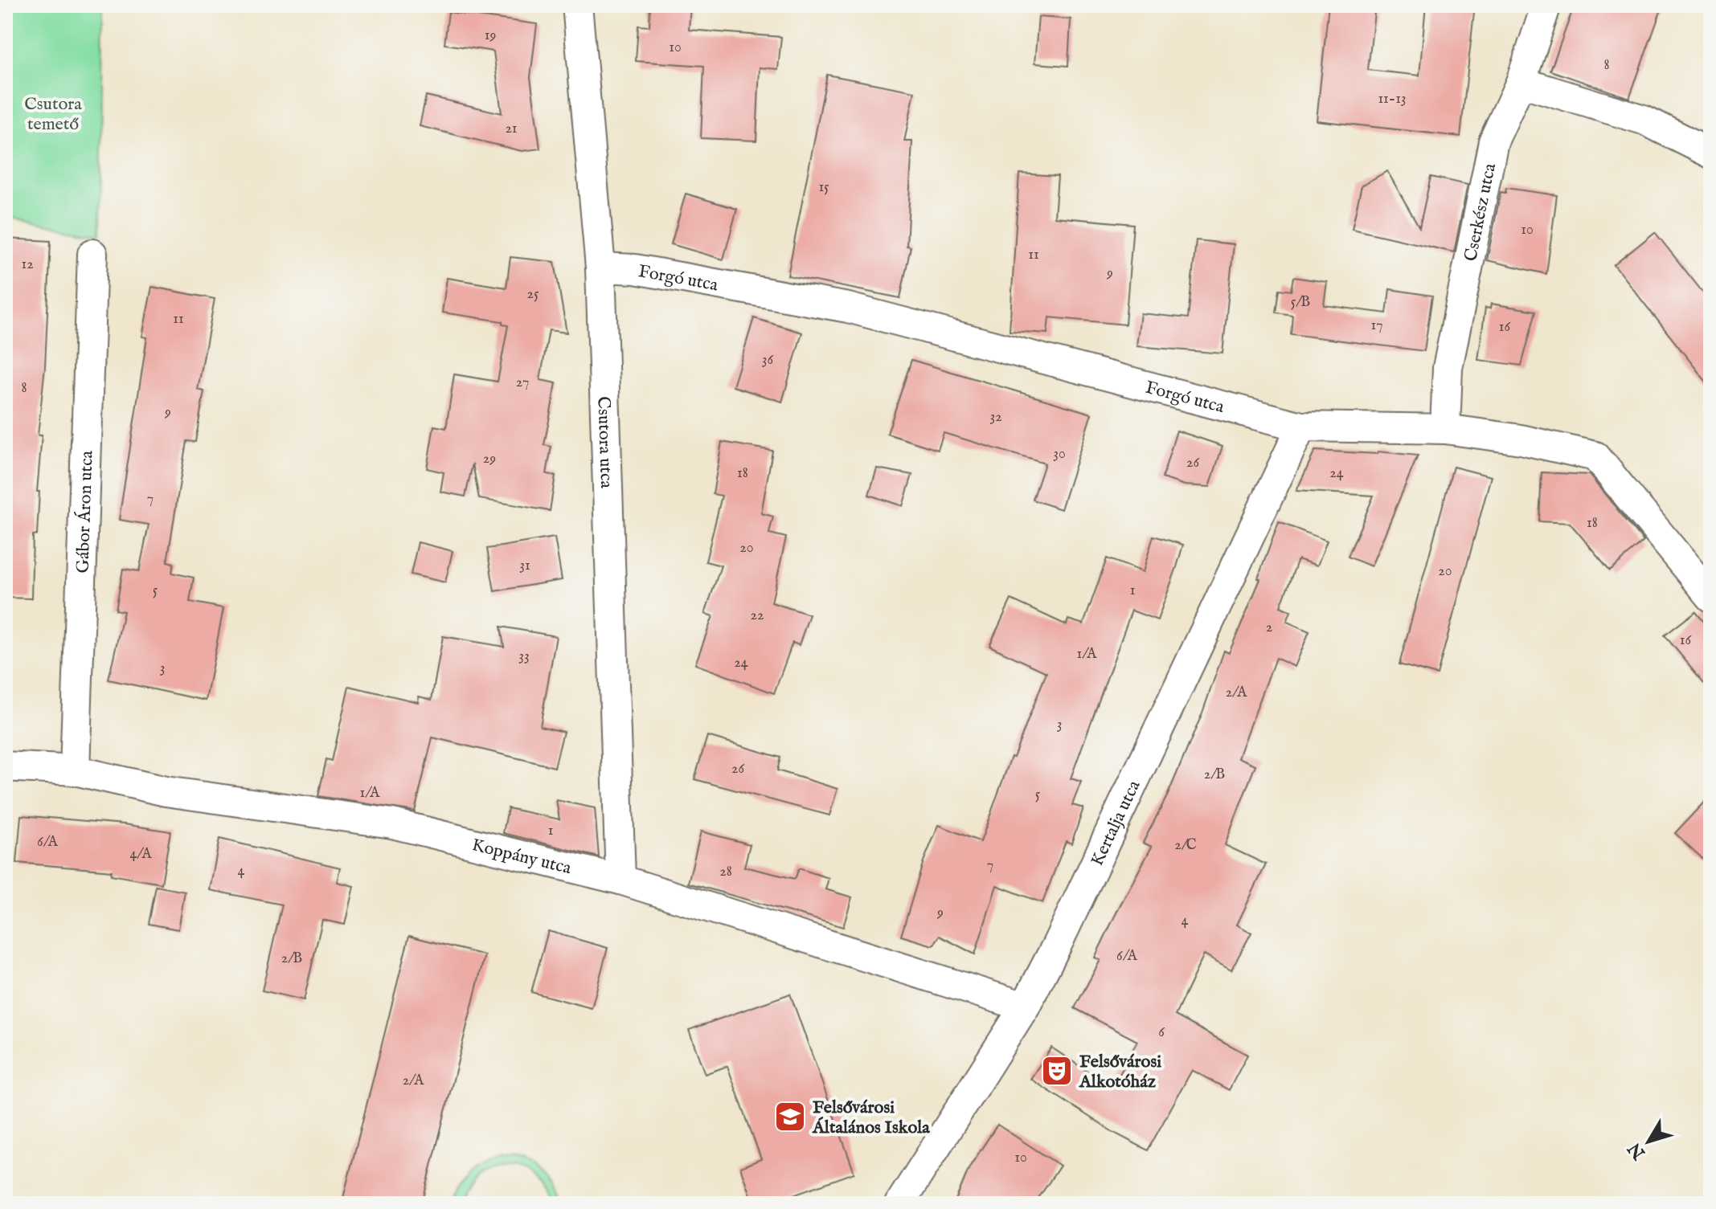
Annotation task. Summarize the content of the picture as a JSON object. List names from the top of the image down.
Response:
{
  "streets": {
    "street": [
      "Cserkész utca",
      "Forgó utca",
      "Csutora utca",
      "Gábor Áron utca",
      "Kertalja utca",
      "Koppány utca"
    ]
  },
  "crossings": [
    ["Cserkész utca", "Forgó utca"],
    ["Forgó utca", "Csutora utca"],
    ["Forgó utca", "Kertalja utca"],
    ["Csutora utca", "Koppány utca"],
    ["Gábor Áron utca", "Koppány utca"],
    ["Kertalja utca", "Koppány utca"]
  ],
  "parks": ["Csutora temető"],
  "places": {
    "theatre": ["Felsővárosi Alkotóház"],
    "school or university": ["Felsővárosi Általános Iskola"]
  },
  "house_numbers": [
    "19",
    "10",
    "8",
    "11-13",
    "21",
    "15",
    "10",
    "11",
    "12",
    "9",
    "25",
    "5/B",
    "11",
    "17",
    "16",
    "36",
    "27",
    "8",
    "9",
    "32",
    "30",
    "29",
    "26",
    "18",
    "24",
    "7",
    "18",
    "20",
    "31",
    "20",
    "5",
    "1",
    "22",
    "2",
    "16",
    "1/A",
    "33",
    "24",
    "3",
    "2/A",
    "3",
    "26",
    "2/B",
    "1/A",
    "5",
    "1",
    "6/A",
    "2/C",
    "4/A",
    "7",
    "4",
    "28",
    "9",
    "4",
    "6/A",
    "2/B",
    "6",
    "2/A",
    "10"
  ],
  "north": "bottom left"
}
